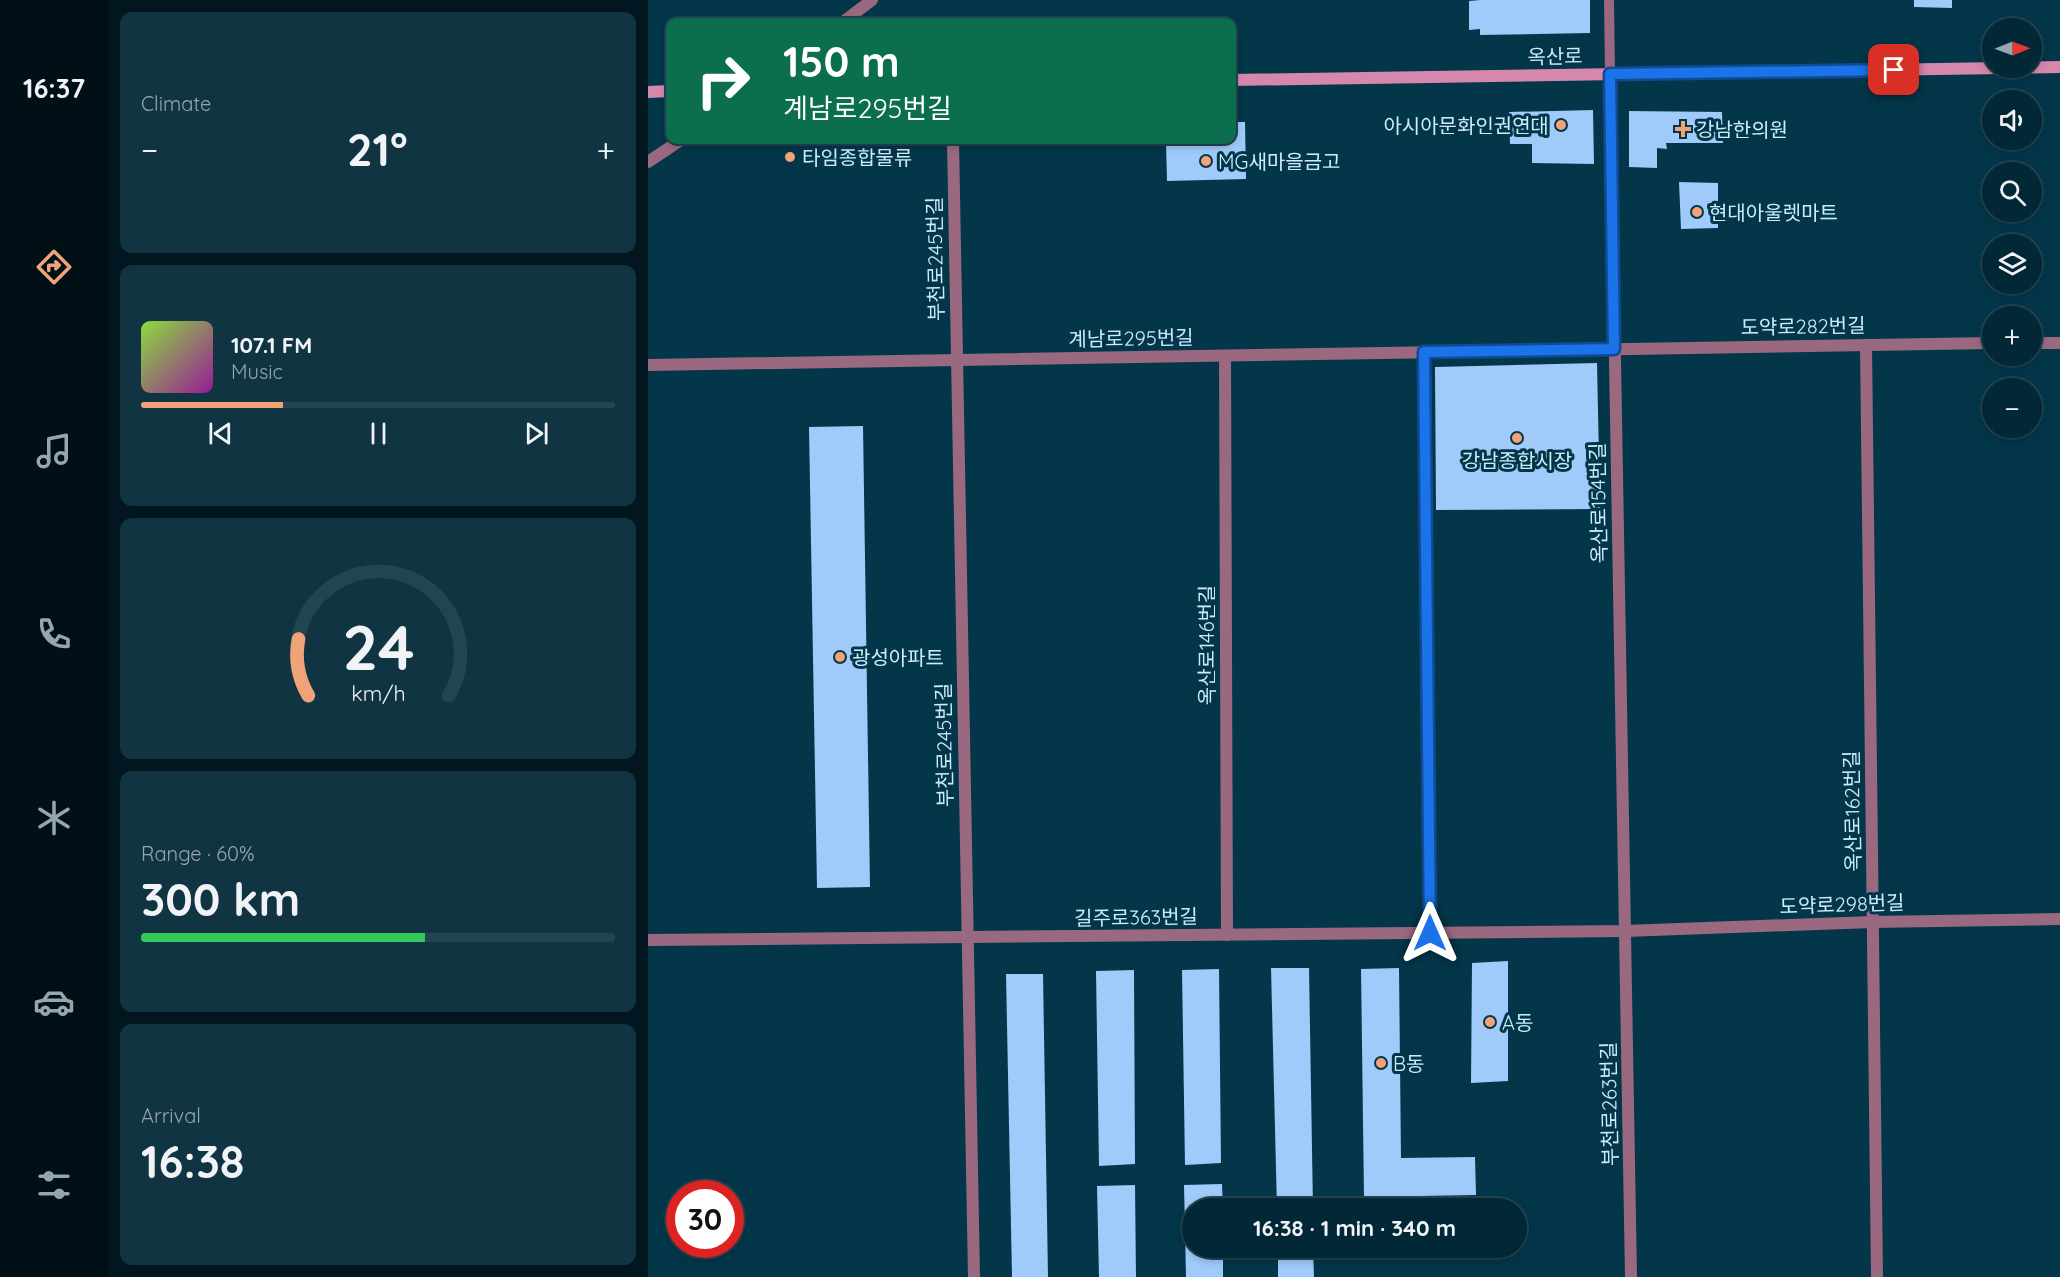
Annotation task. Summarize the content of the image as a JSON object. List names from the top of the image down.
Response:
{
  "streets": {
    "street": [
      "옥산로",
      "부천로245번길",
      "도약로282번길",
      "계남로295번길",
      "옥산로154번길",
      "옥산로146번길",
      "옥산로162번길",
      "도약로298번길",
      "길주로363번길",
      "부천로263번길"
    ]
  },
  "crossings": [
    ["옥산로", "옥산로154번길"],
    ["부천로245번길", "계남로295번길"],
    ["부천로245번길", "길주로363번길"],
    ["도약로282번길", "계남로295번길"],
    ["도약로282번길", "옥산로154번길"],
    ["도약로282번길", "옥산로162번길"],
    ["계남로295번길", "옥산로154번길"],
    ["계남로295번길", "옥산로146번길"],
    ["옥산로154번길", "도약로298번길"],
    ["옥산로154번길", "길주로363번길"],
    ["옥산로154번길", "부천로263번길"],
    ["옥산로146번길", "길주로363번길"],
    ["옥산로162번길", "도약로298번길"],
    ["도약로298번길", "길주로363번길"],
    ["도약로298번길", "부천로263번길"],
    ["길주로363번길", "부천로263번길"]
  ],
  "places": {
    "other": [
      "아시아문화인권연대",
      "타임종합물류",
      "MG새마을금고",
      "현대아울렛마트",
      "강남종합시장",
      "광성아파트",
      "A동",
      "B동"
    ],
    "health": ["강남한의원"]
  },
  "north": "right",
  "page": {
    "tabs": "16:37",
    "tile": [
      "Climate",
      ["Range · 60%", "300 km"],
      ["Arrival", "16:38"]
    ],
    "map_buttons": ["+", "−"],
    "turn": ["150 m", "계남로295번길"],
    "heat": ["−", "21°", "+"],
    "song": ["107.1 FM", "Music"],
    "limit": "30",
    "trip": "16:38 · 1 min · 340 m",
    "gauge": ["24", "km/h"]
  }
}
